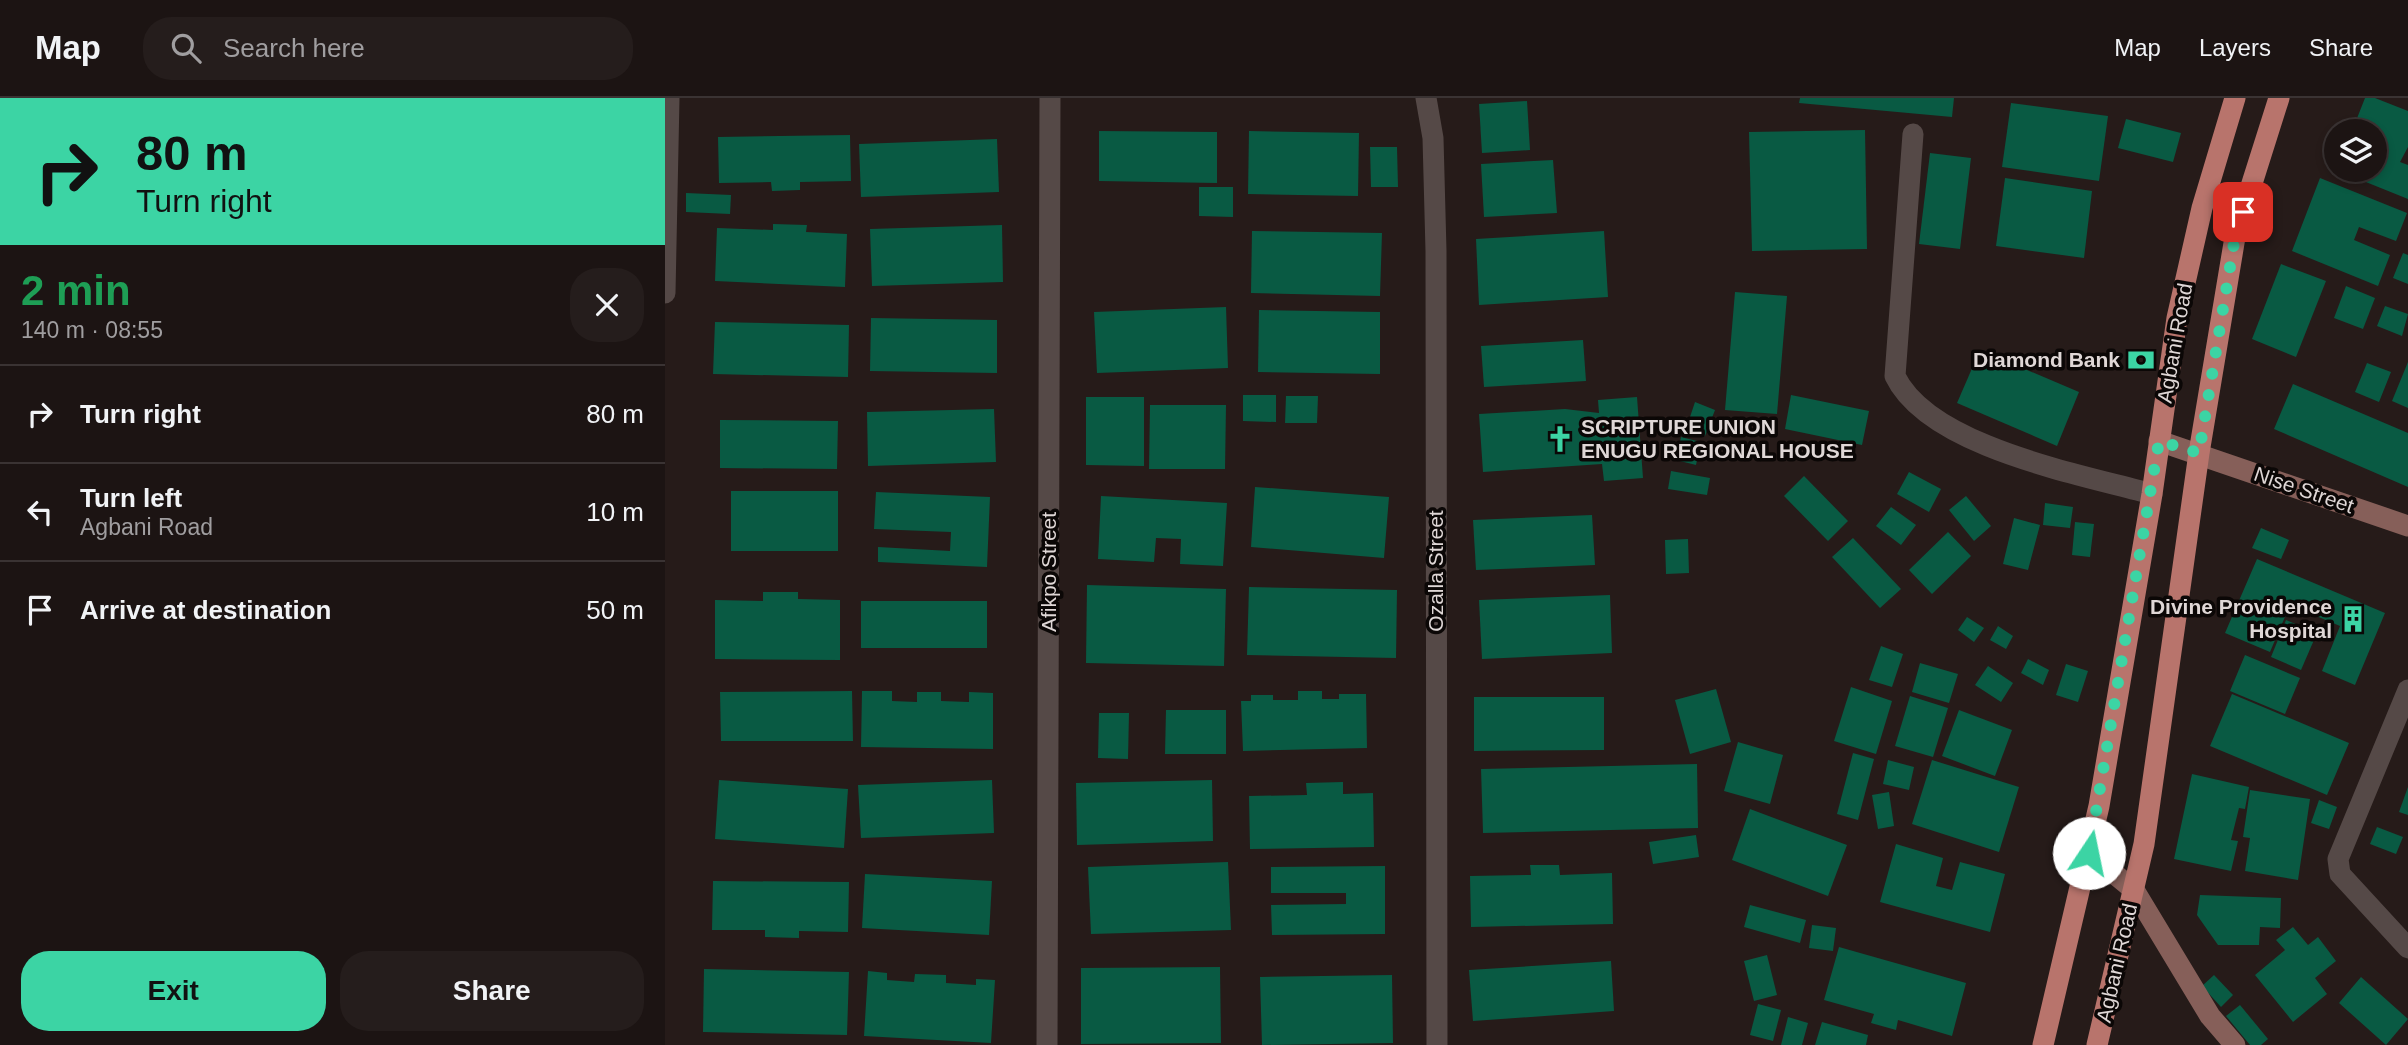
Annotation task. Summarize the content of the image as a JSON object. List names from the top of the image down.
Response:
{
  "streets": {
    "main road": ["Agbani Road", "Nise Street"],
    "street": ["Ozalla Street", "Afikpo Street"]
  },
  "crossings": [
    ["Agbani Road", "Nise Street"]
  ],
  "places": {
    "bank": ["Diamond Bank"],
    "church": ["SCRIPTURE UNION ENUGU REGIONAL HOUSE"],
    "building": ["Divine Providence Hospital"]
  },
  "page": {
    "header": "Map",
    "search": "Search here",
    "nav": ["Map", "Layers", "Share"],
    "turn": ["80 m", "Turn right"],
    "heading": ["2 min", "140 m · 08:55"],
    "list": [
      {
        "name": "Turn right",
        "value": "80 m"
      },
      {
        "name": "Turn left",
        "note": "Agbani Road",
        "value": "10 m"
      },
      {
        "name": "Arrive at destination",
        "value": "50 m"
      }
    ],
    "buttons": ["Exit", "Share"]
  }
}
